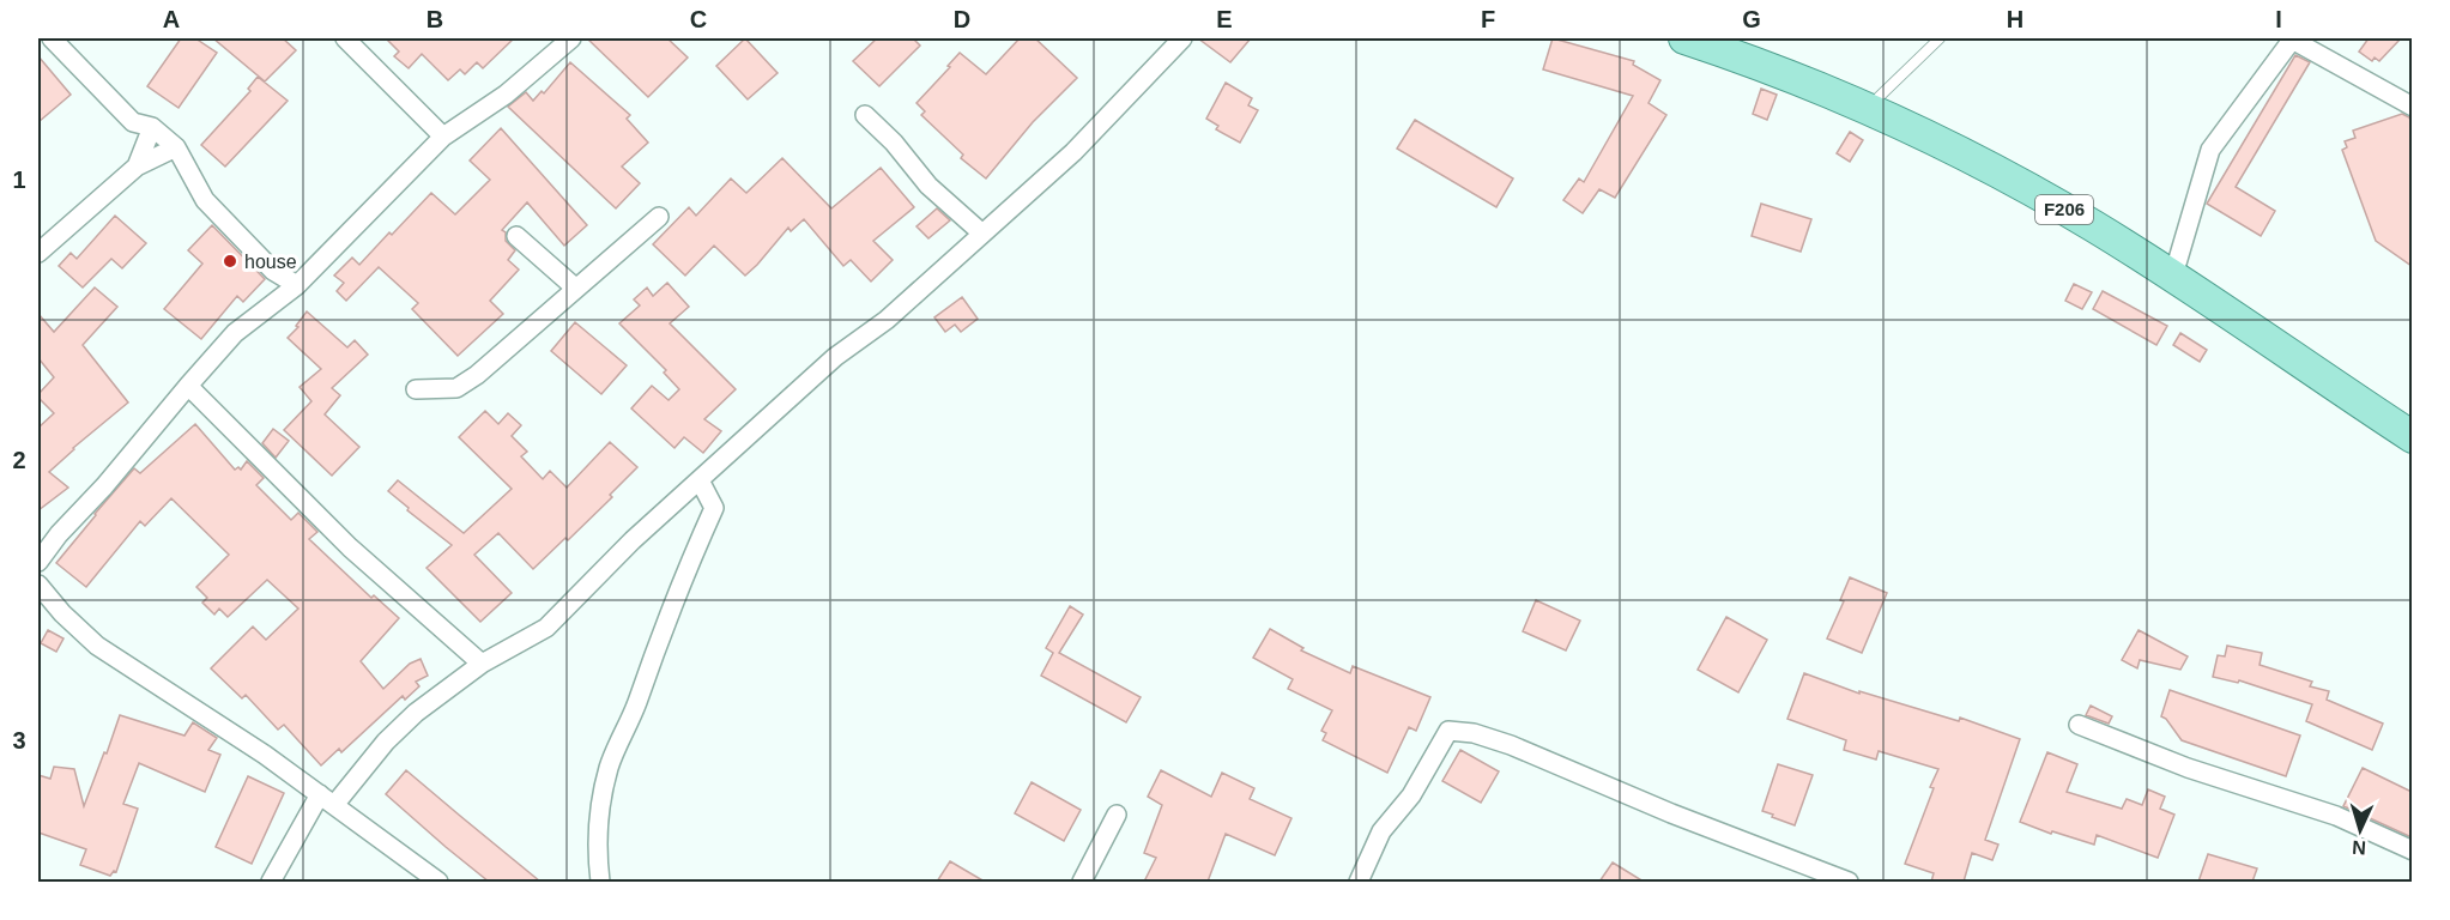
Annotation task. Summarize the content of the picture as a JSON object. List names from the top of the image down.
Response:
{
  "streets": {
    "main road": ["F206"]
  },
  "places": ["house"],
  "north": "bottom",
  "grid": {
    "columns": [
      "A",
      "B",
      "C",
      "D",
      "E",
      "F",
      "G",
      "H",
      "I"
    ],
    "rows": ["1", "2", "3"]
  }
}
